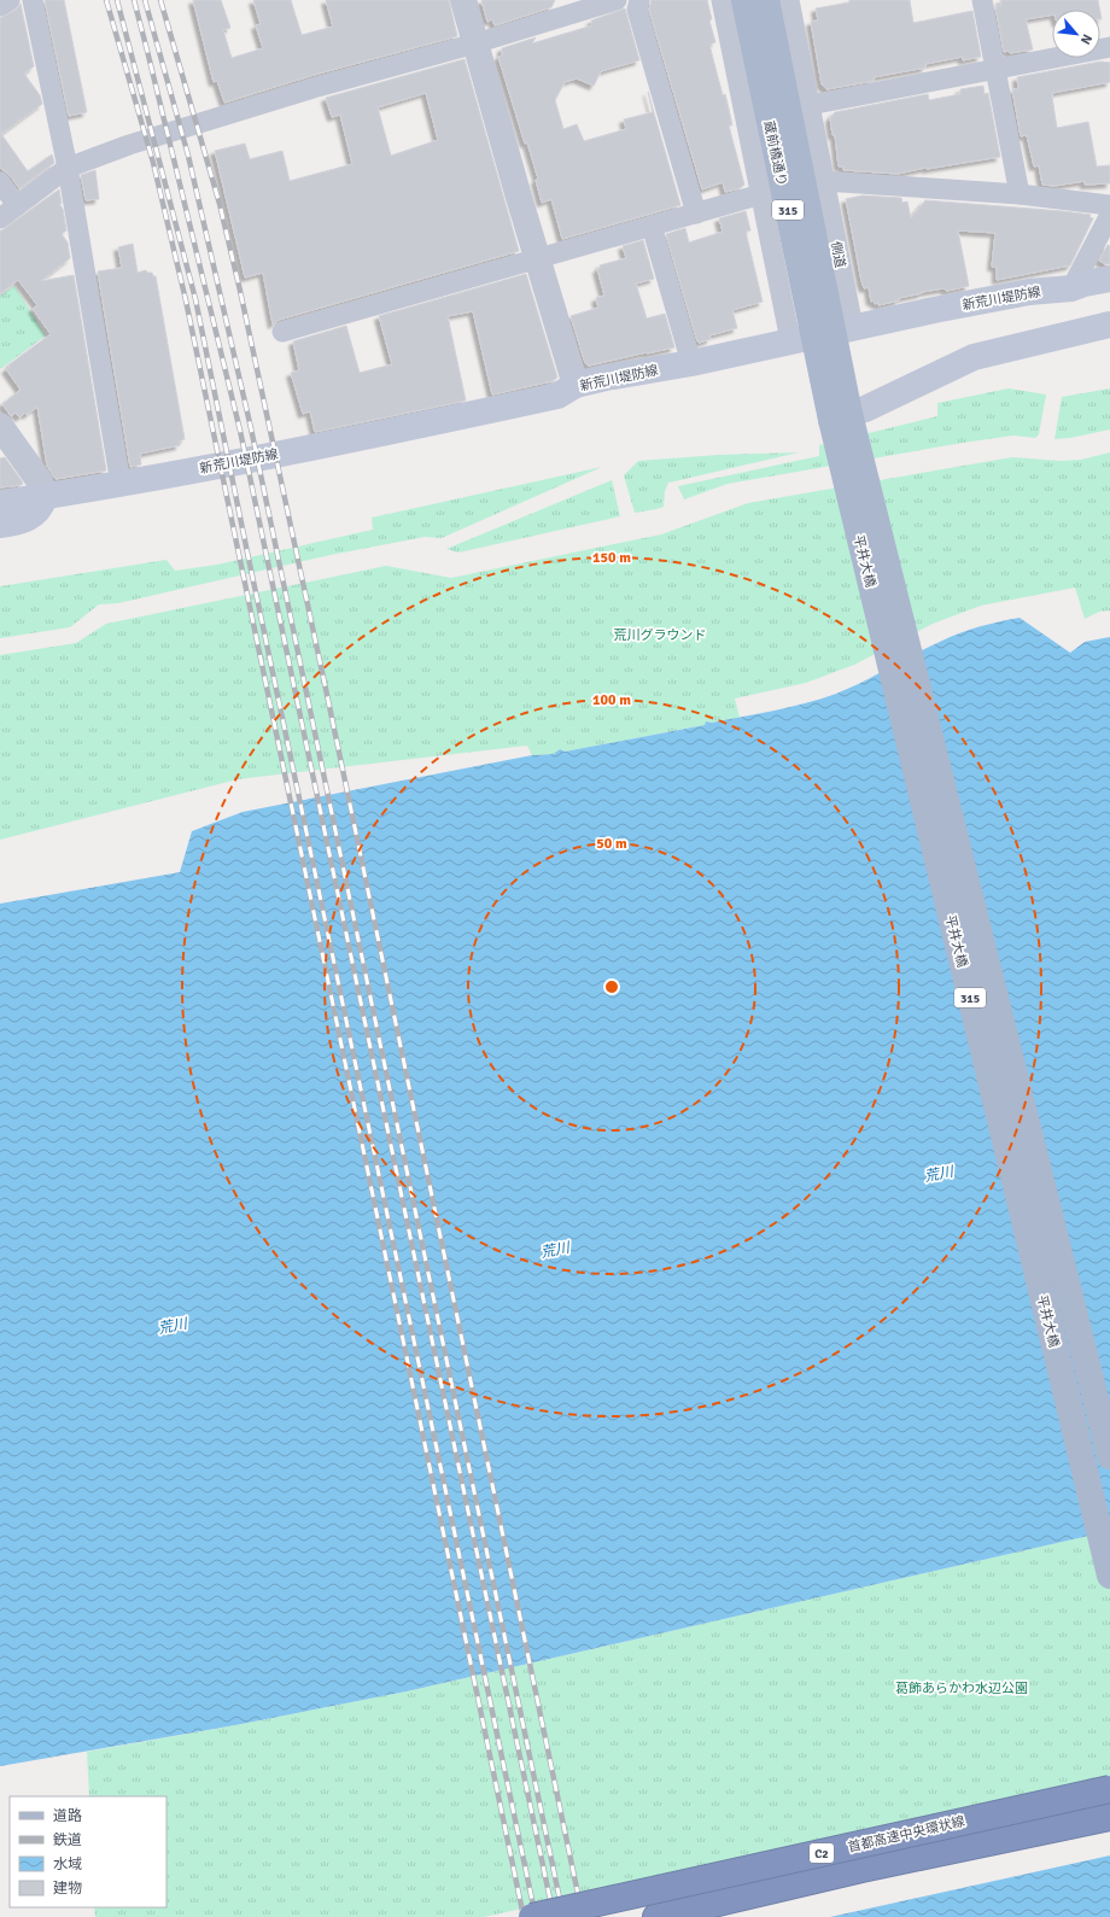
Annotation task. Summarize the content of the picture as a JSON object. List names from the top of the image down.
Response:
{
  "streets": {
    "highway": ["首都高速中央環状線", "C2"],
    "main road": [
      "蔵前橋通り",
      "315",
      "新荒川堤防線",
      "平井大橋"
    ],
    "street": ["側道"]
  },
  "crossings": [
    ["蔵前橋通り", "平井大橋"],
    ["側道", "新荒川堤防線"]
  ],
  "water": ["荒川"],
  "parks": ["荒川グラウンド", "葛飾あらかわ水辺公園"],
  "legend": [
    "道路",
    "鉄道",
    "水域",
    "建物"
  ],
  "north": "bottom right",
  "rings": ["150 m", "100 m", "50 m"]
}
